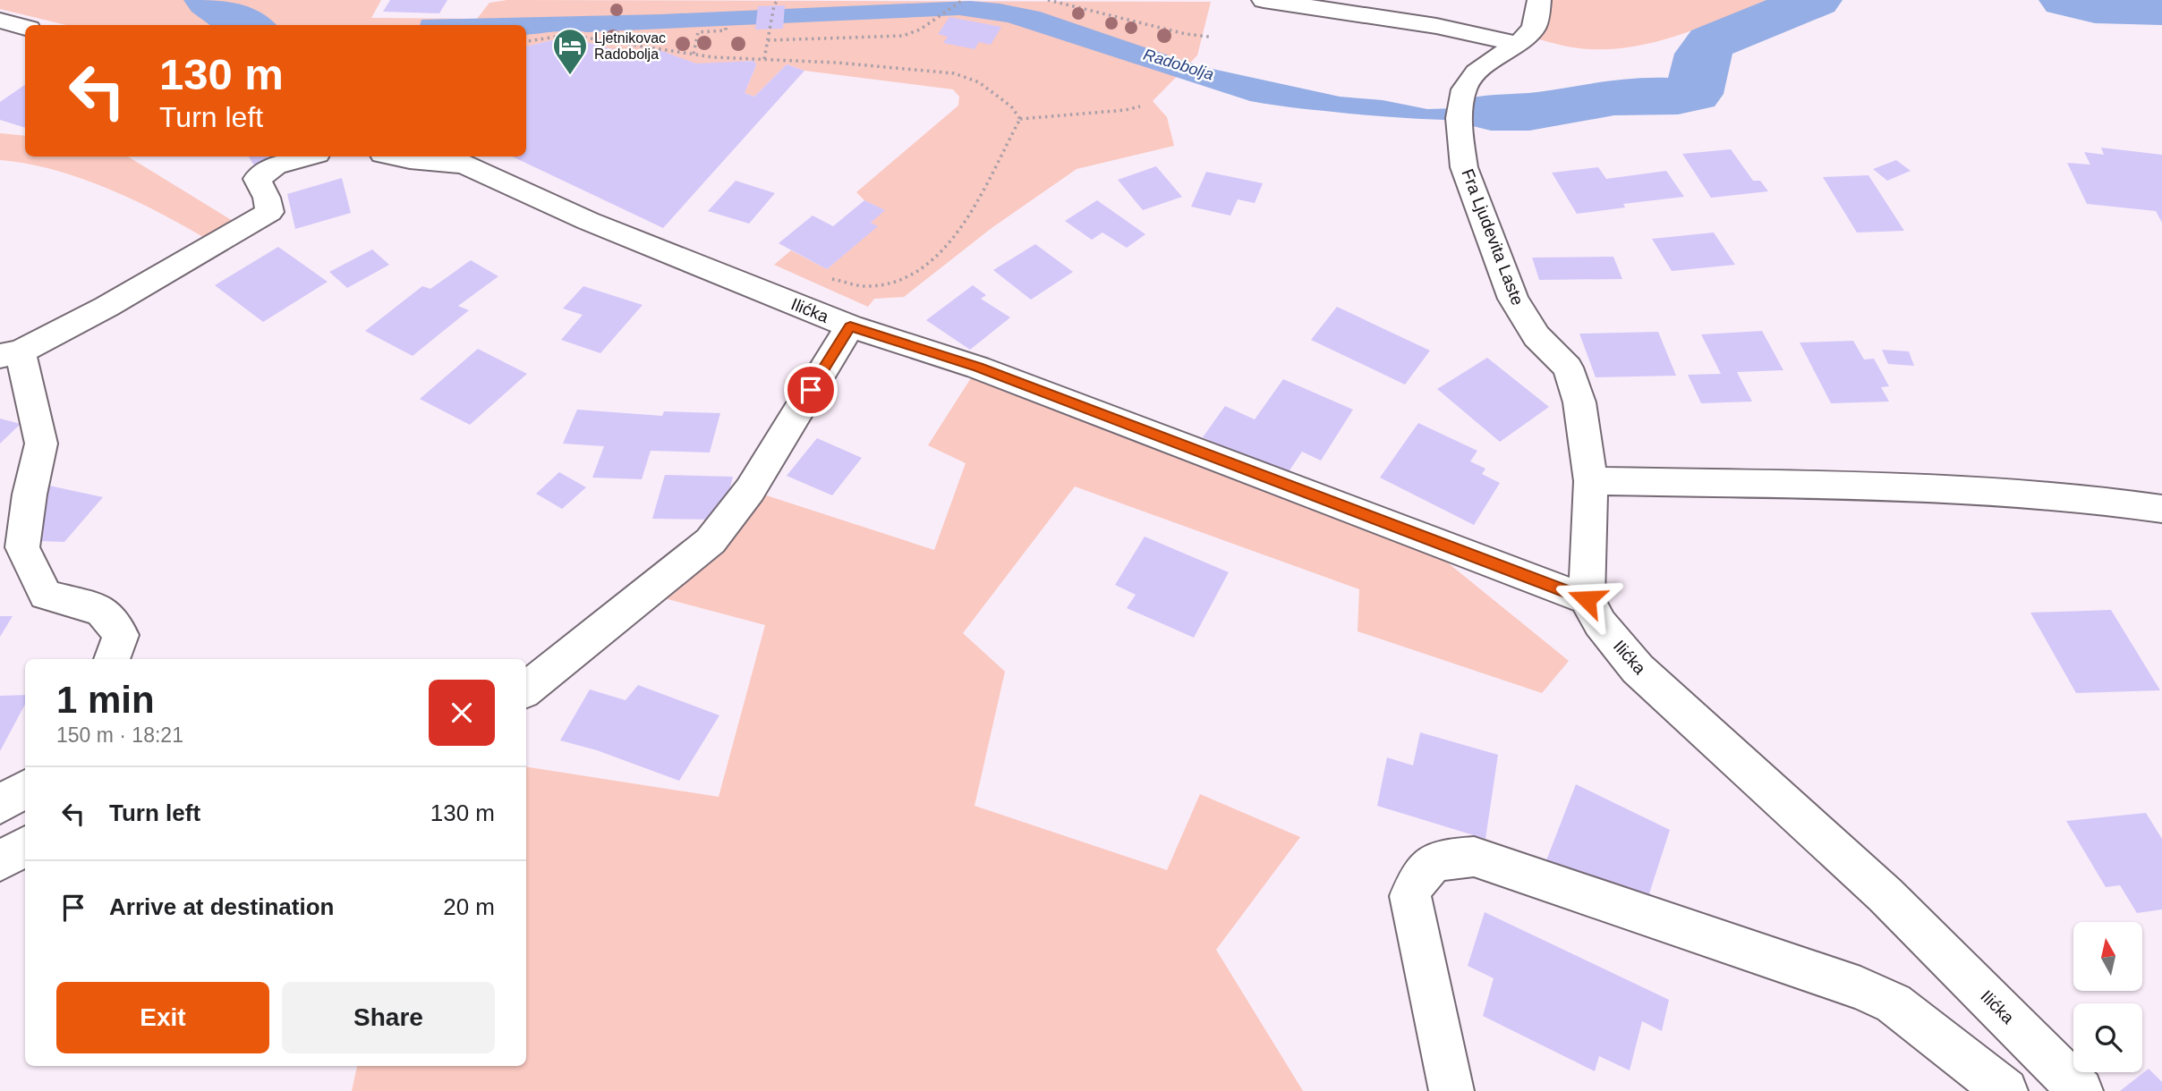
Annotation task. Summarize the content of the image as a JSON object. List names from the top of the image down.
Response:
{
  "streets": {
    "street": ["Fra Ljudevita Laste", "Ilićka"]
  },
  "crossings": [
    ["Fra Ljudevita Laste", "Ilićka"]
  ],
  "water": ["Radobolja"],
  "places": {
    "hotel": ["Ljetnikovac Radobolja"]
  },
  "north": "top",
  "page": {
    "turn": ["130 m", "Turn left"],
    "heading": ["1 min", "150 m · 18:21"],
    "list": [
      {
        "name": "Turn left",
        "value": "130 m"
      },
      {
        "name": "Arrive at destination",
        "value": "20 m"
      }
    ],
    "buttons": ["Exit", "Share"]
  }
}
